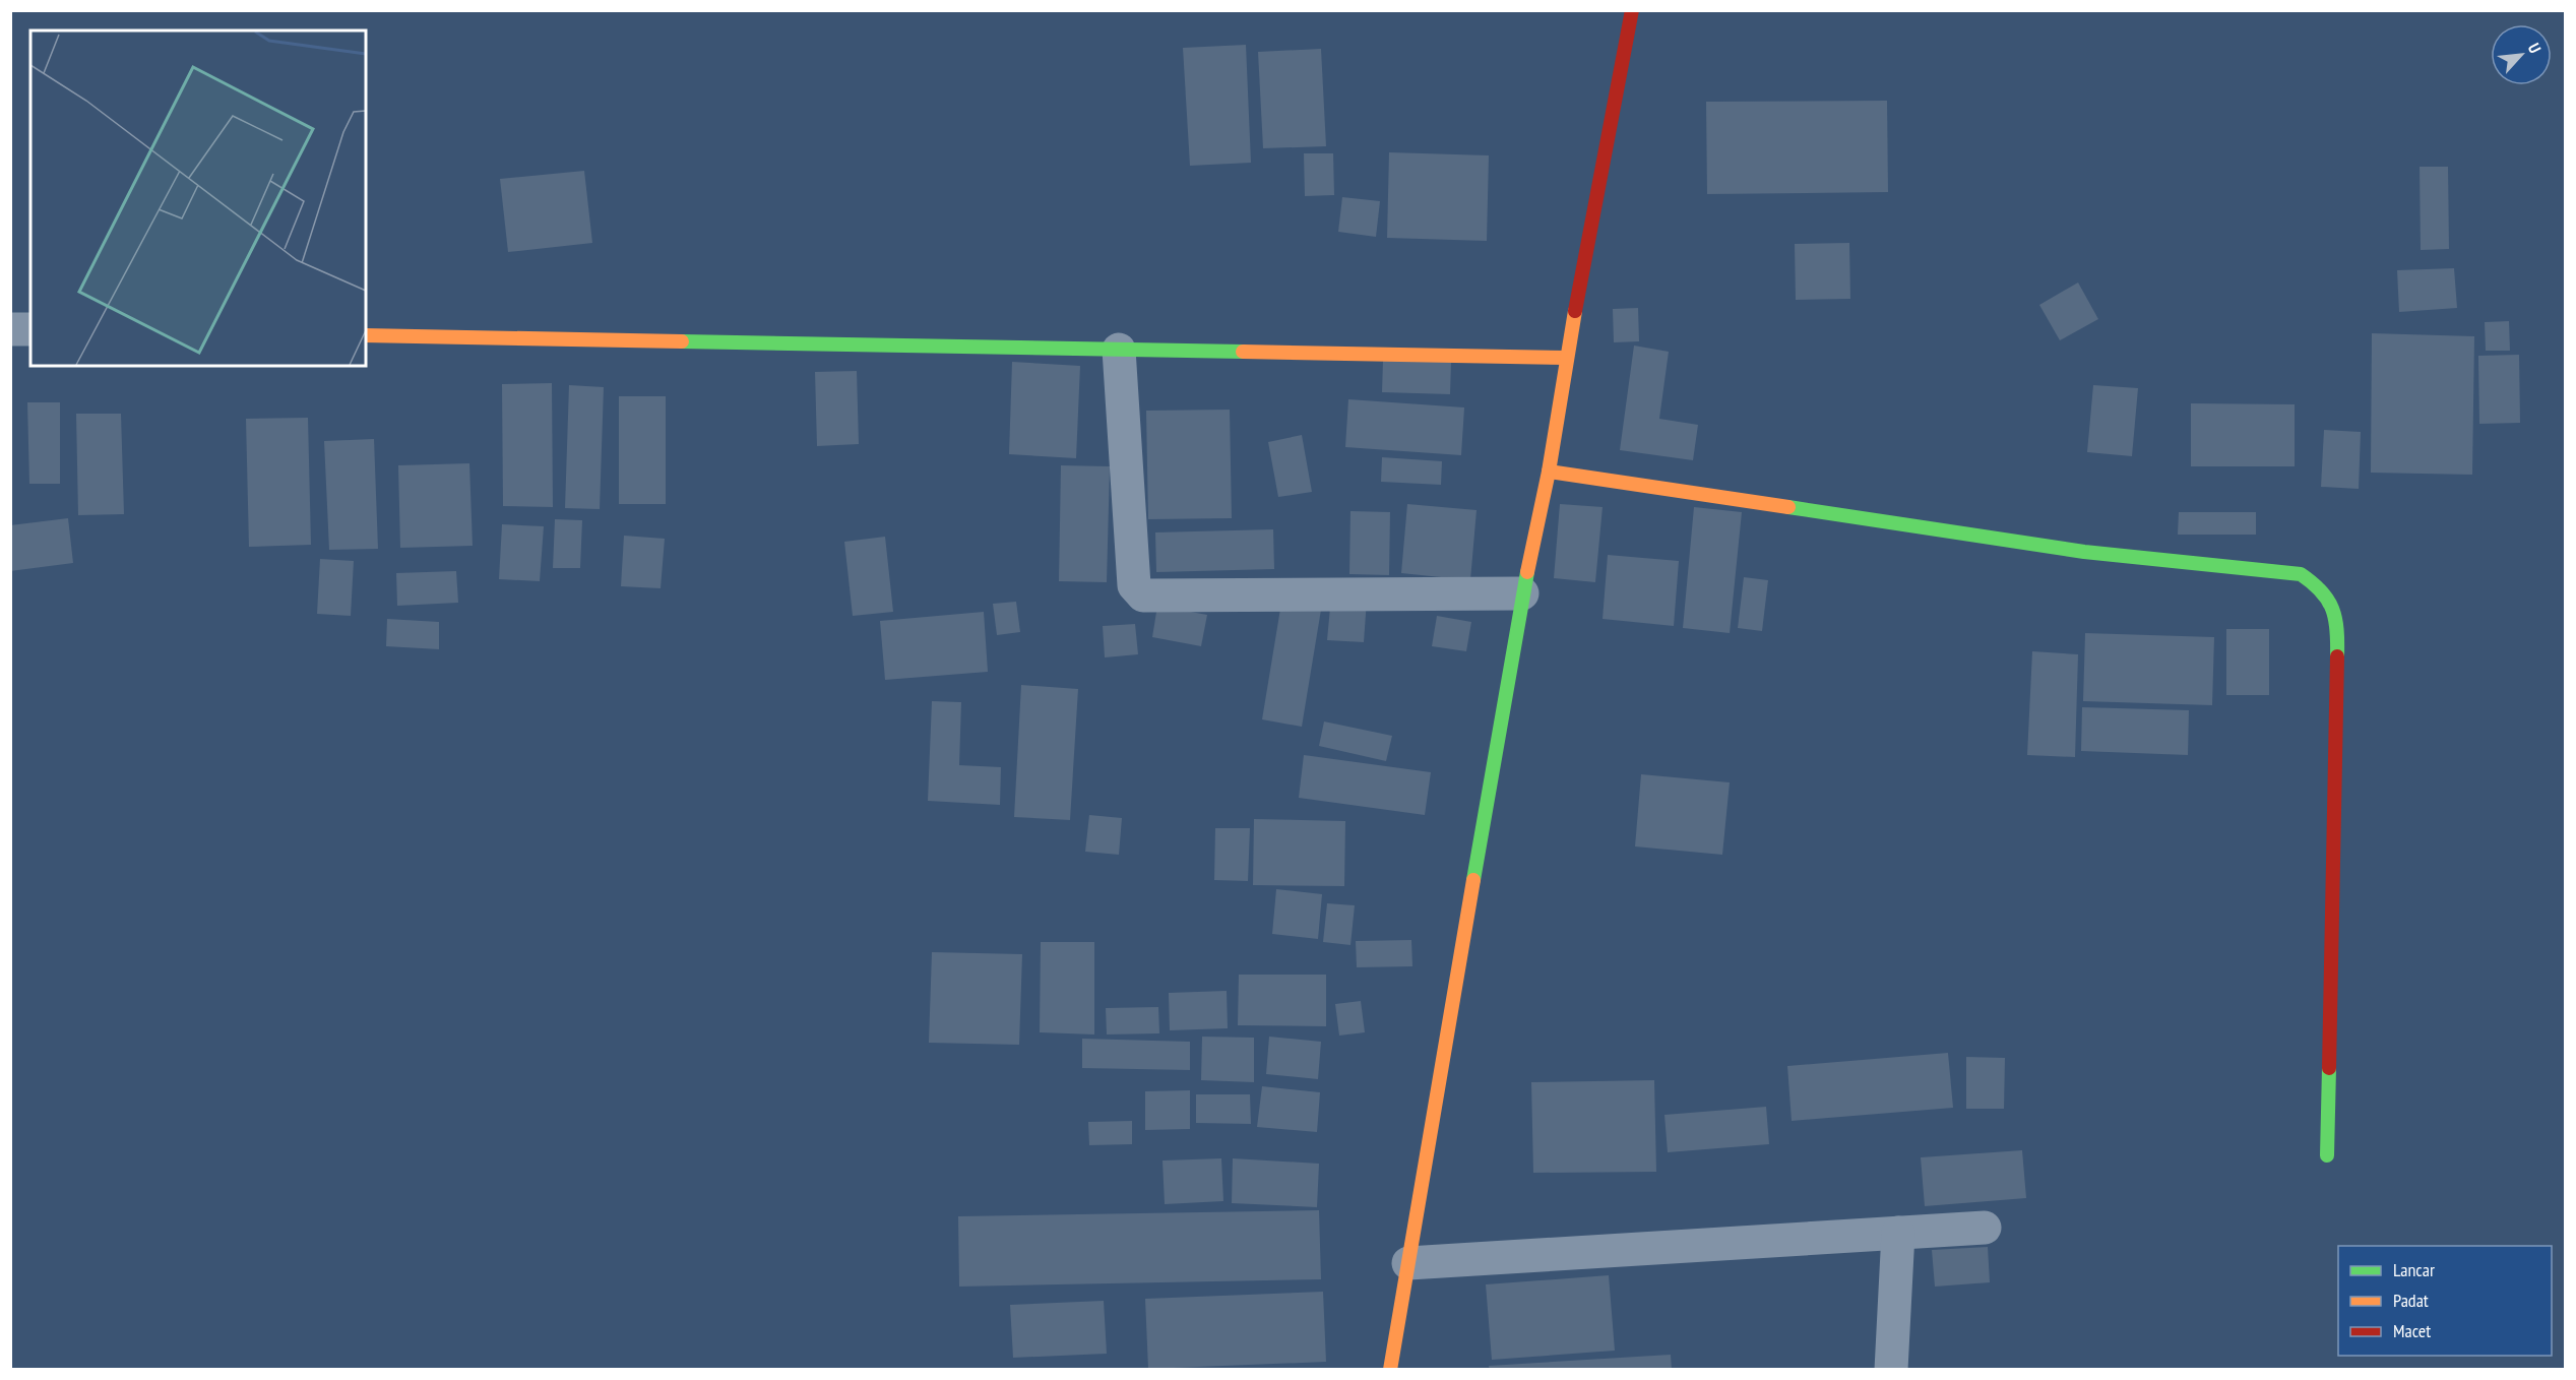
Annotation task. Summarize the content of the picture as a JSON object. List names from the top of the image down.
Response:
{
  "legend": ["Lancar", "Padat", "Macet"],
  "north": "top right"
}
